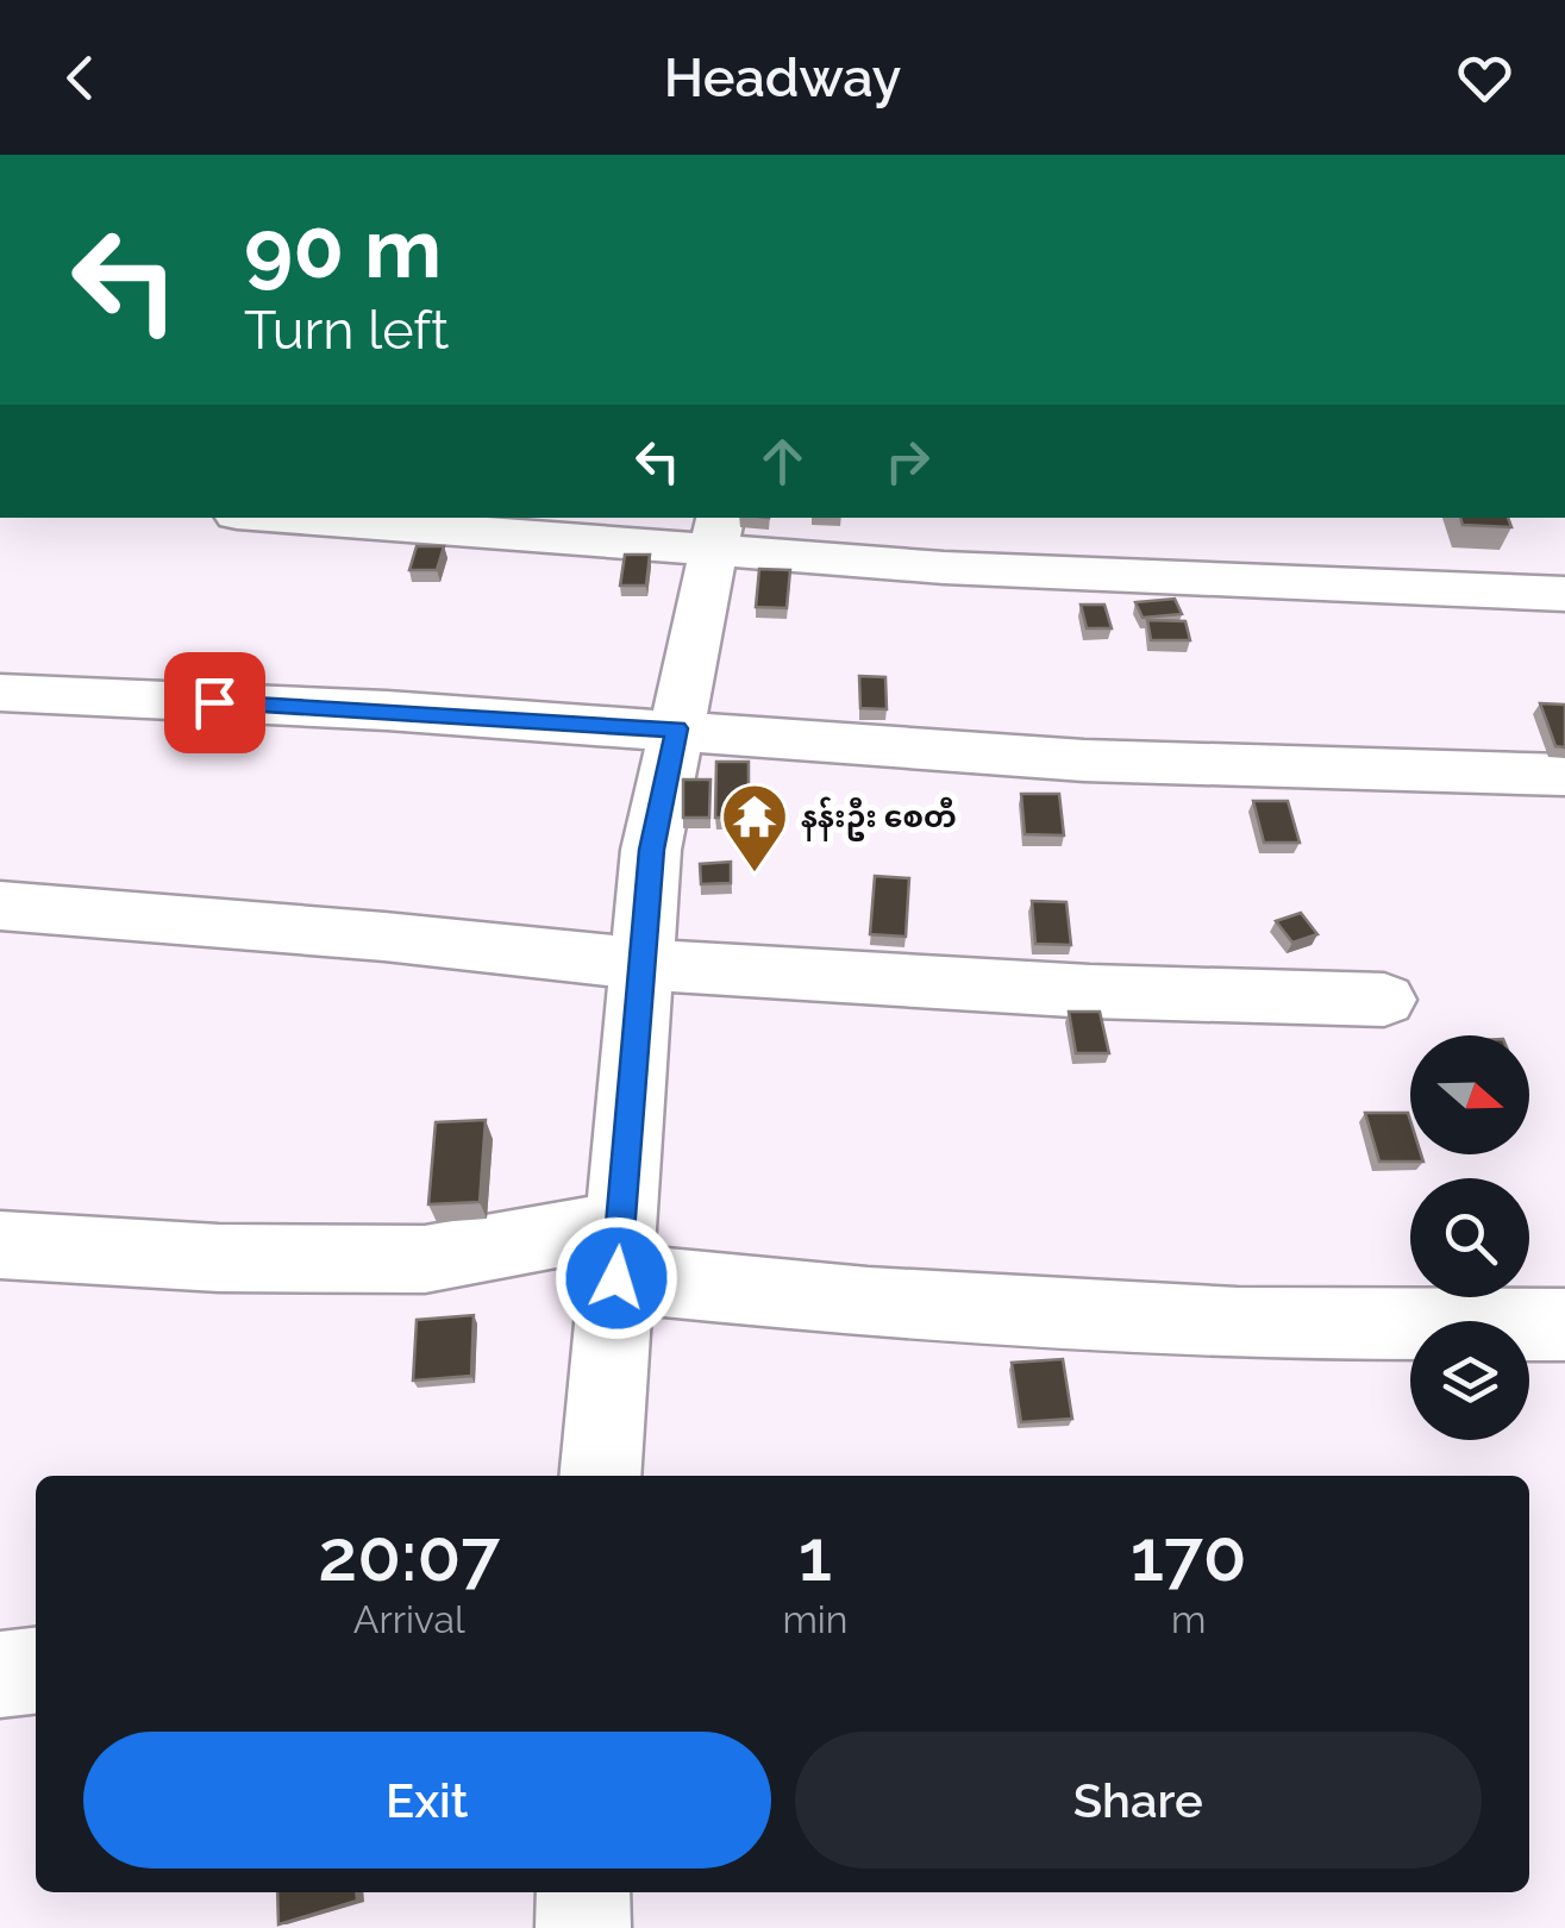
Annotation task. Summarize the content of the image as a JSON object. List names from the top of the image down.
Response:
{
  "places": {
    "temple": ["နန်းဦး စေတီ"]
  },
  "north": "right",
  "page": {
    "header": "Headway",
    "turn": ["90 m", "Turn left"],
    "eta": [
      "20:07",
      "Arrival",
      "1",
      "min",
      "170",
      "m"
    ],
    "buttons": ["Exit", "Share"]
  }
}
